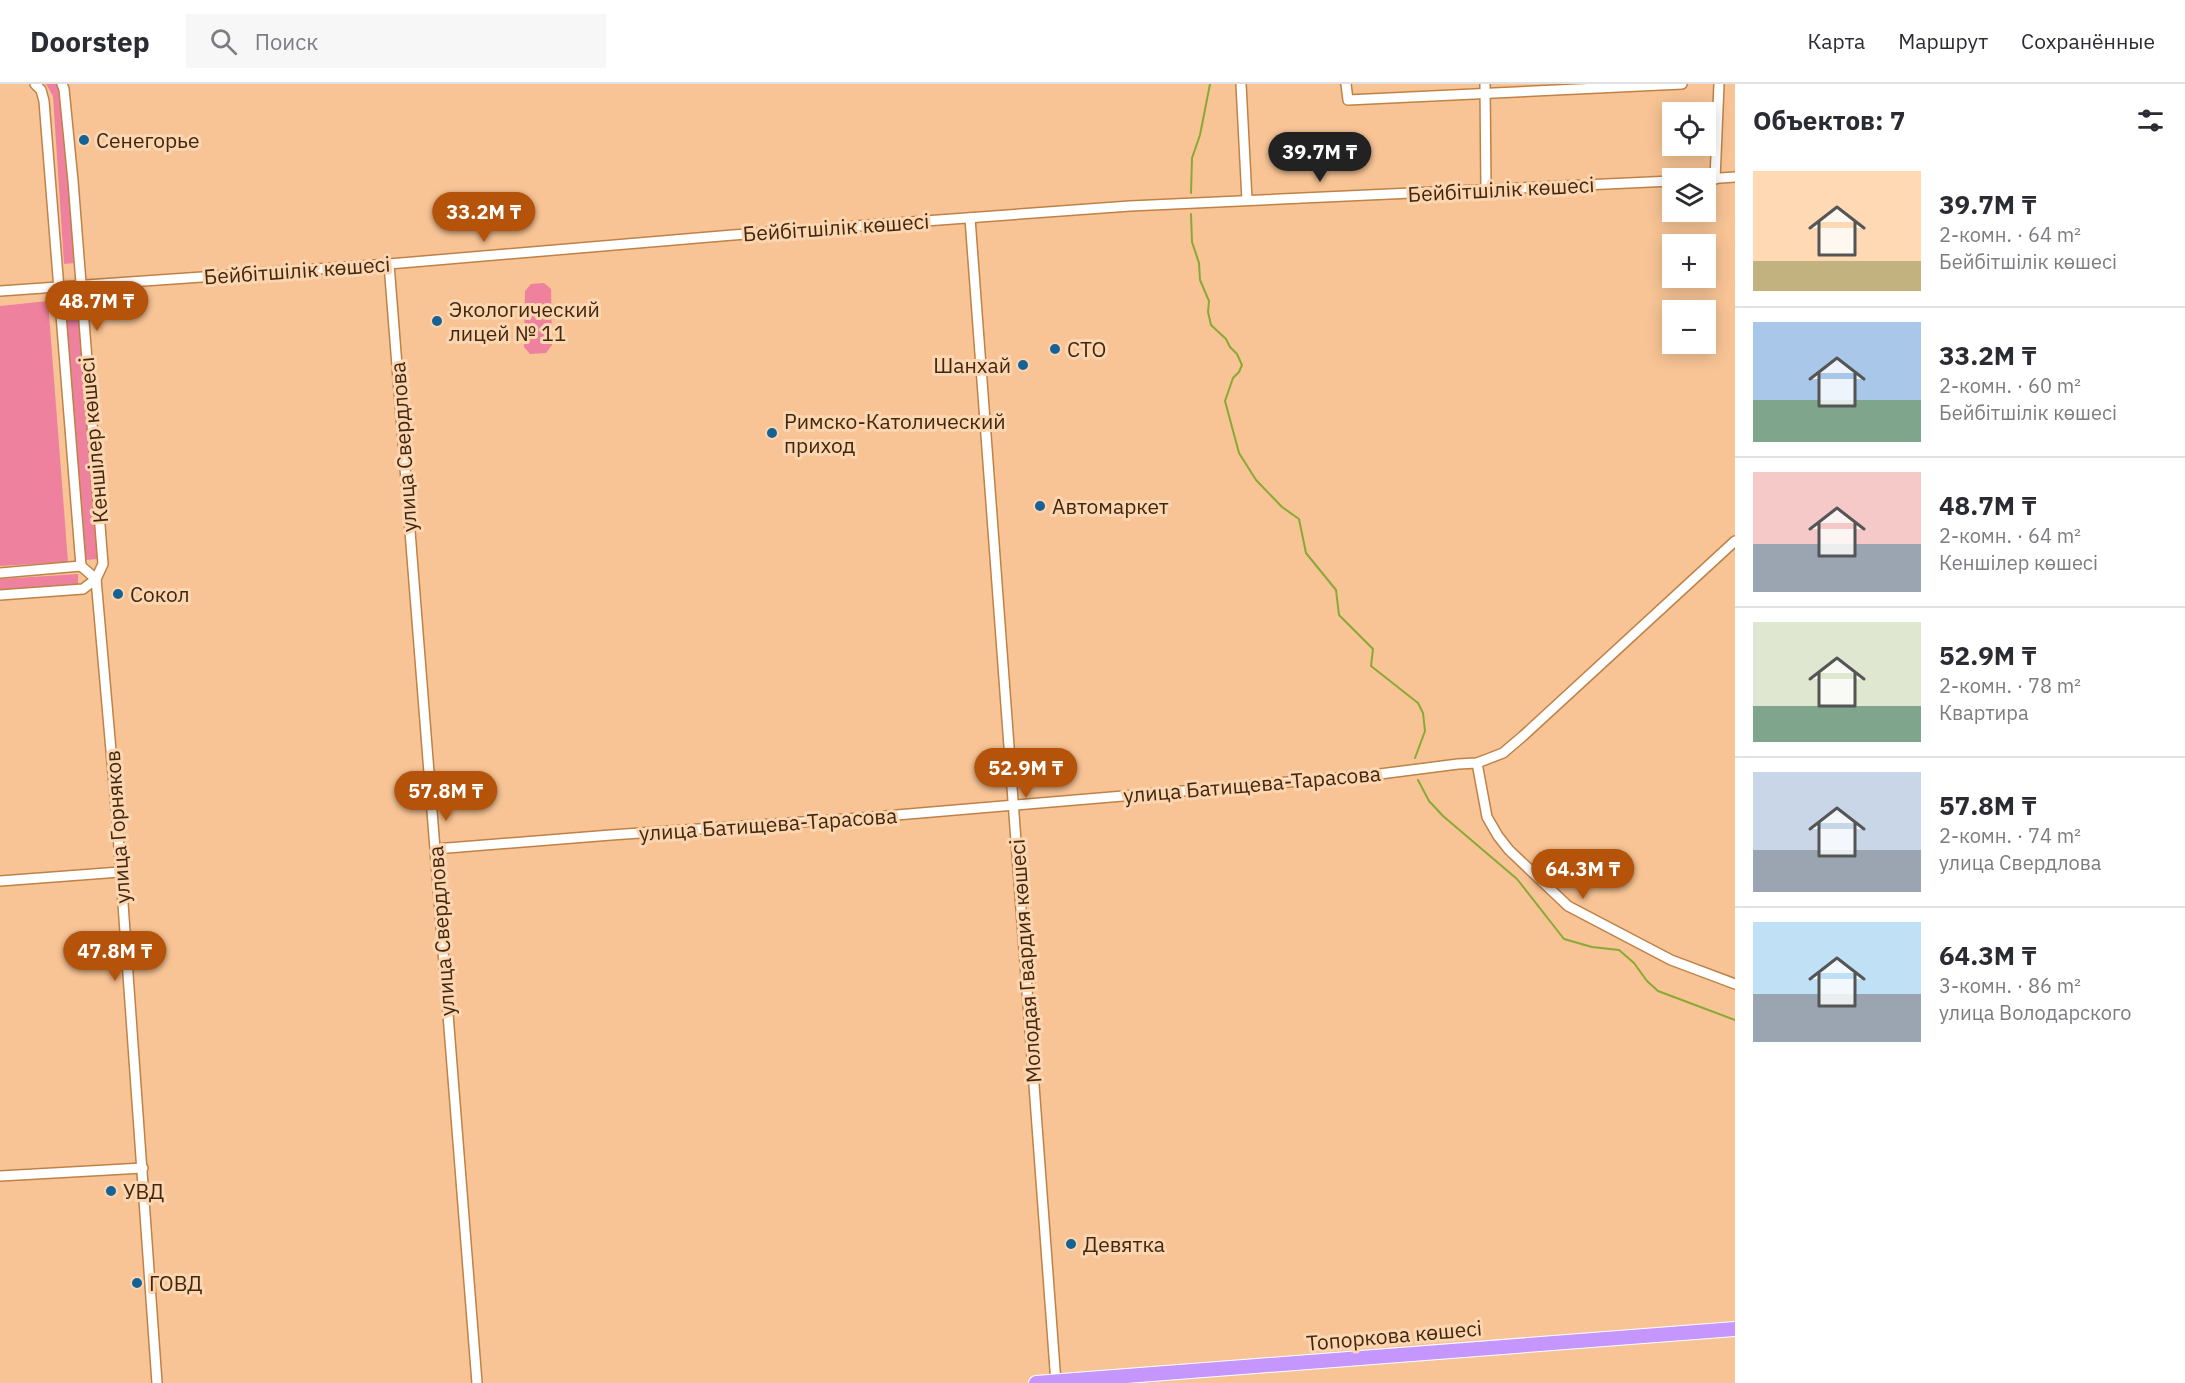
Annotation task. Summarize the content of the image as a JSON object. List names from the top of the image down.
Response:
{
  "streets": {
    "highway": ["Топоркова көшесі"],
    "street": [
      "Бейбітшілік көшесі",
      "Кеншілер көшесі",
      "улица Свердлова",
      "улица Батищева-Тарасова",
      "улица Горняков",
      "Молодая Гвардия көшесі"
    ]
  },
  "crossings": [
    ["Бейбітшілік көшесі", "Кеншілер көшесі"],
    ["Бейбітшілік көшесі", "улица Свердлова"],
    ["Бейбітшілік көшесі", "Молодая Гвардия көшесі"],
    ["Кеншілер көшесі", "улица Горняков"],
    ["улица Свердлова", "улица Батищева-Тарасова"],
    ["улица Батищева-Тарасова", "Молодая Гвардия көшесі"],
    ["Молодая Гвардия көшесі", "Топоркова көшесі"]
  ],
  "places": [
    "Сенегорье",
    "Экологический лицей № 11",
    "СТО",
    "Шанхай",
    "Римско-Католический приход",
    "Автомаркет",
    "Сокол",
    "УВД",
    "Девятка",
    "ГОВД"
  ],
  "page": {
    "header": "Doorstep",
    "search": "Поиск",
    "nav": ["Карта", "Маршрут", "Сохранённые"],
    "heading": "Объектов: 7",
    "map_buttons": ["+", "−"],
    "price": [
      "39.7M ₸",
      "33.2M ₸",
      "48.7M ₸",
      "52.9M ₸",
      "57.8M ₸",
      "64.3M ₸",
      "47.8M ₸"
    ],
    "list": [
      {
        "name": "39.7M ₸",
        "note": "2-комн. · 64 m² · Бейбітшілік көшесі"
      },
      {
        "name": "33.2M ₸",
        "note": "2-комн. · 60 m² · Бейбітшілік көшесі"
      },
      {
        "name": "48.7M ₸",
        "note": "2-комн. · 64 m² · Кеншілер көшесі"
      },
      {
        "name": "52.9M ₸",
        "note": "2-комн. · 78 m² · Квартира"
      },
      {
        "name": "57.8M ₸",
        "note": "2-комн. · 74 m² · улица Свердлова"
      },
      {
        "name": "64.3M ₸",
        "note": "3-комн. · 86 m² · улица Володарского"
      }
    ]
  }
}
